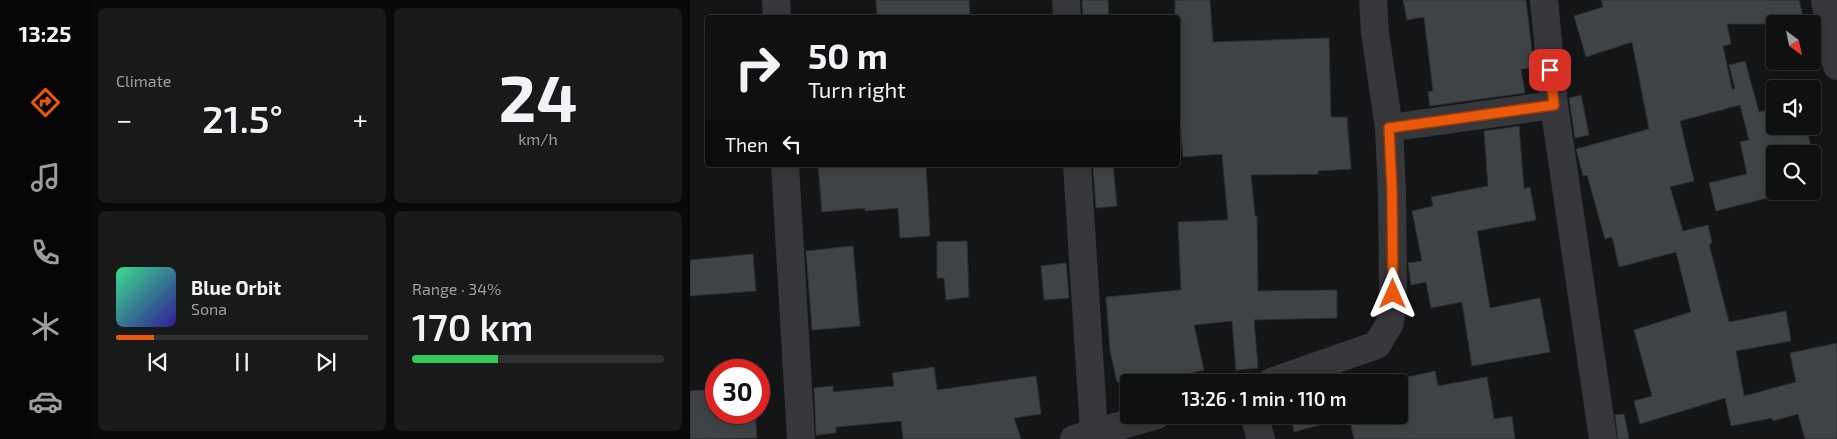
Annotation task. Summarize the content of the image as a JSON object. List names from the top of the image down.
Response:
{
  "north": "bottom right",
  "page": {
    "tabs": "13:25",
    "tile": [
      "Climate",
      ["24", "km/h"],
      ["Range · 34%", "170 km"]
    ],
    "turn": ["50 m", "Turn right"],
    "heat": ["−", "21.5°", "+"],
    "then": "Then",
    "song": ["Blue Orbit", "Sona"],
    "limit": "30",
    "trip": "13:26 · 1 min · 110 m"
  }
}
